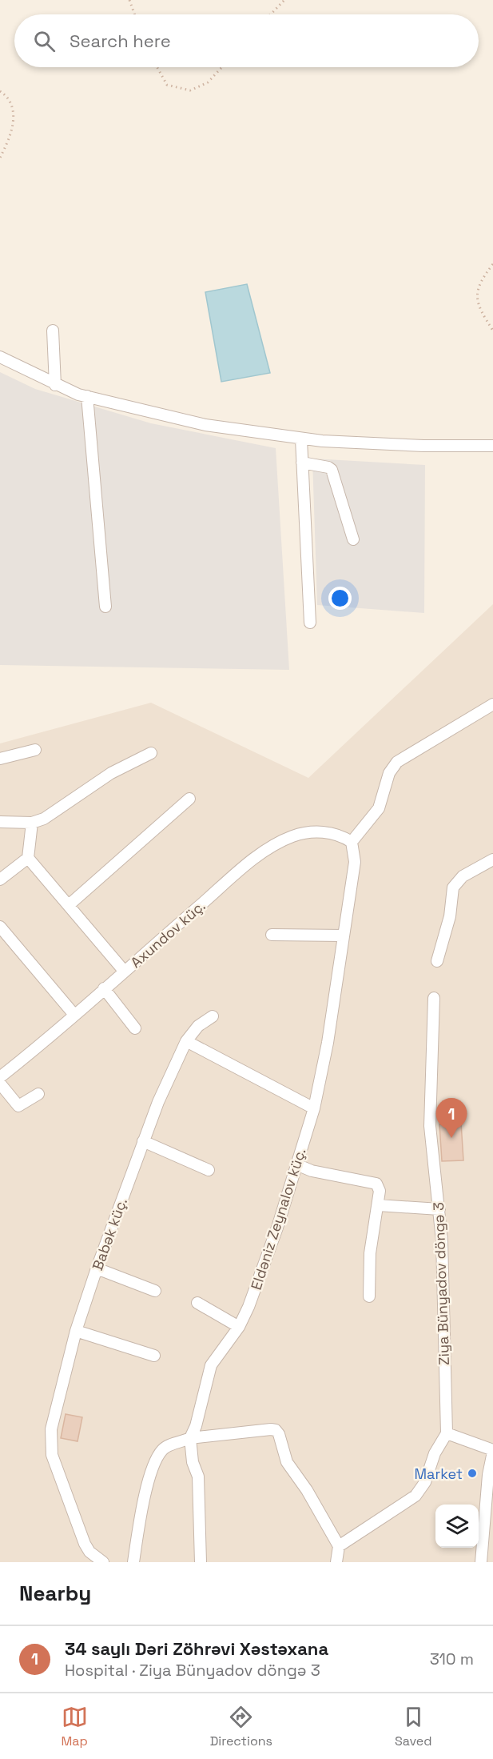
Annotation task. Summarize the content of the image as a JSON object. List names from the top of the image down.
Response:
{
  "streets": {
    "street": [
      "Axundov küç.",
      "Eldəniz Zeynalov küç.",
      "Babək küç.",
      "Ziya Bünyadov döngə 3"
    ]
  },
  "crossings": [
    ["Axundov küç.", "Eldəniz Zeynalov küç."]
  ],
  "places": ["Market"],
  "page": {
    "search": "Search here",
    "pins": "1",
    "heading": "Nearby",
    "list": [
      {
        "mark": "1",
        "name": "34 saylı Dəri Zöhrəvi Xəstəxana",
        "note": "Hospital · Ziya Bünyadov döngə 3",
        "value": "310 m"
      }
    ],
    "nav": ["Map", "Directions", "Saved"]
  }
}
